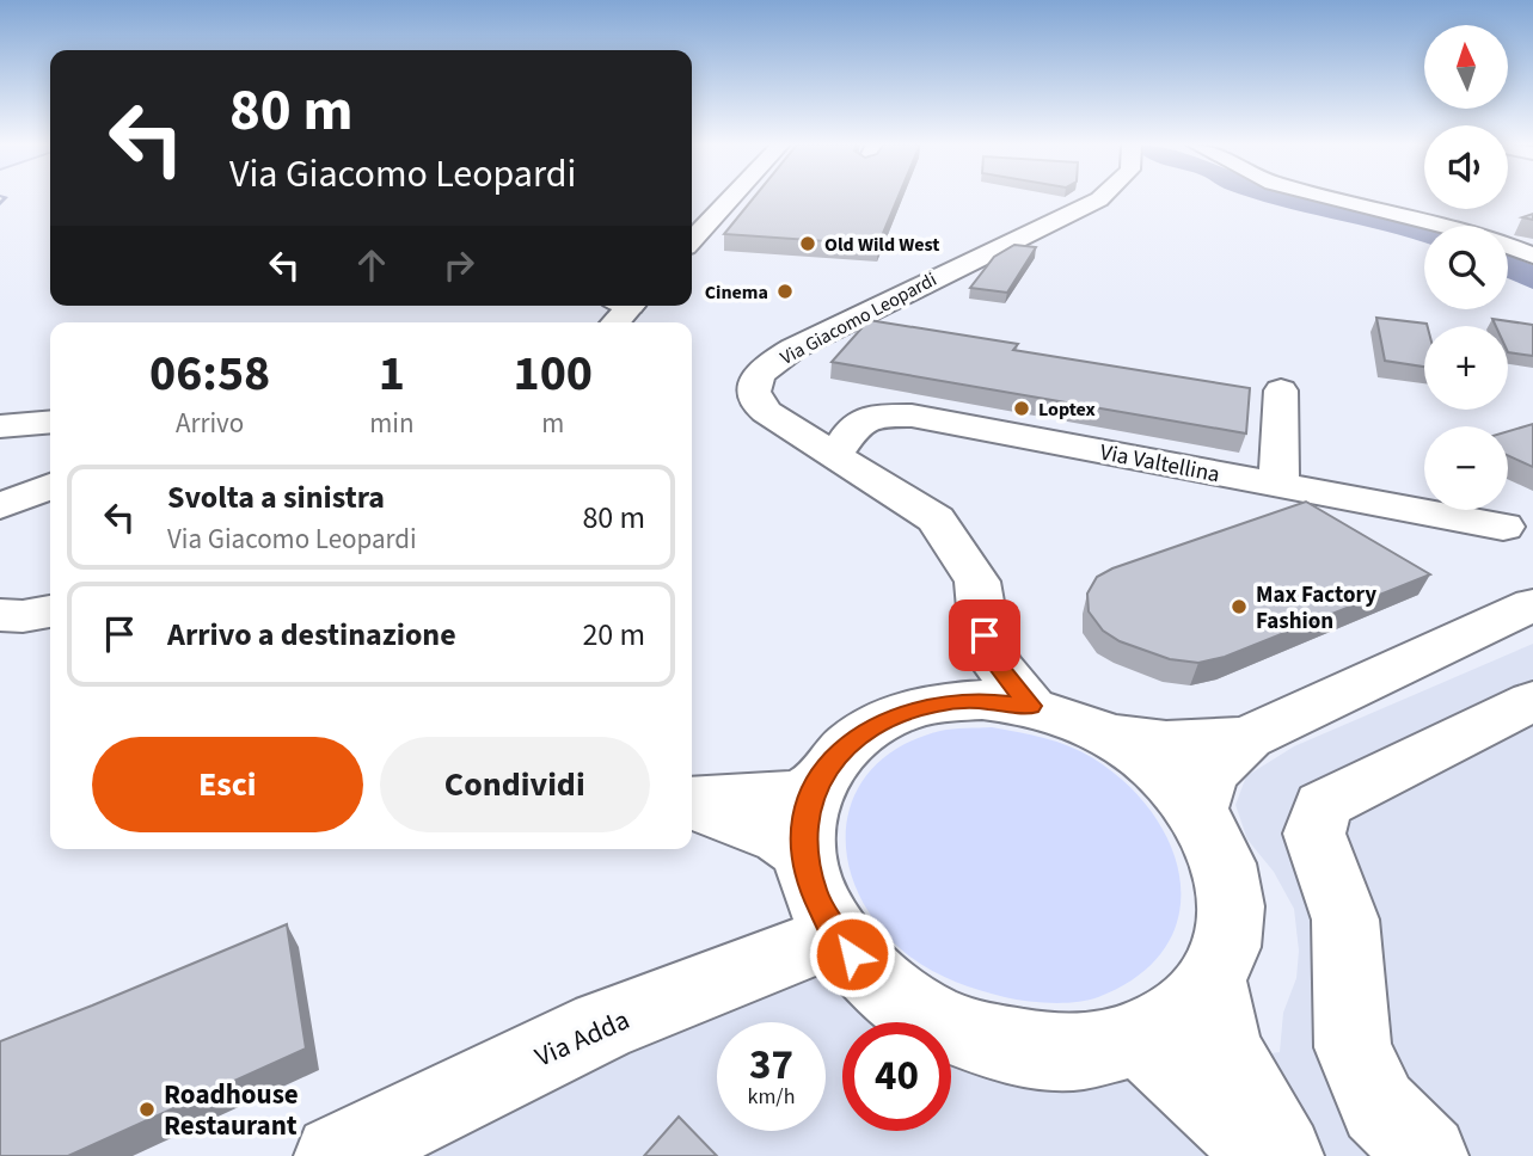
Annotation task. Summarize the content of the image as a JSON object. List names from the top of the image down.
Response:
{
  "streets": {
    "street": ["Via Giacomo Leopardi", "Via Valtellina", "Via Adda"]
  },
  "crossings": [
    ["Via Giacomo Leopardi", "Via Valtellina"]
  ],
  "places": [
    "Old Wild West",
    "Cinema",
    "Loptex",
    "Max Factory Fashion",
    "Roadhouse Restaurant"
  ],
  "north": "top",
  "page": {
    "map_buttons": ["+", "−"],
    "turn": ["80 m", "Via Giacomo Leopardi"],
    "eta": [
      "06:58",
      "Arrivo",
      "1",
      "min",
      "100",
      "m"
    ],
    "list": [
      {
        "name": "Svolta a sinistra",
        "note": "Via Giacomo Leopardi",
        "value": "80 m"
      },
      {
        "name": "Arrivo a destinazione",
        "value": "20 m"
      }
    ],
    "buttons": ["Esci", "Condividi"],
    "speed": "37 km/h",
    "limit": "40"
  }
}
